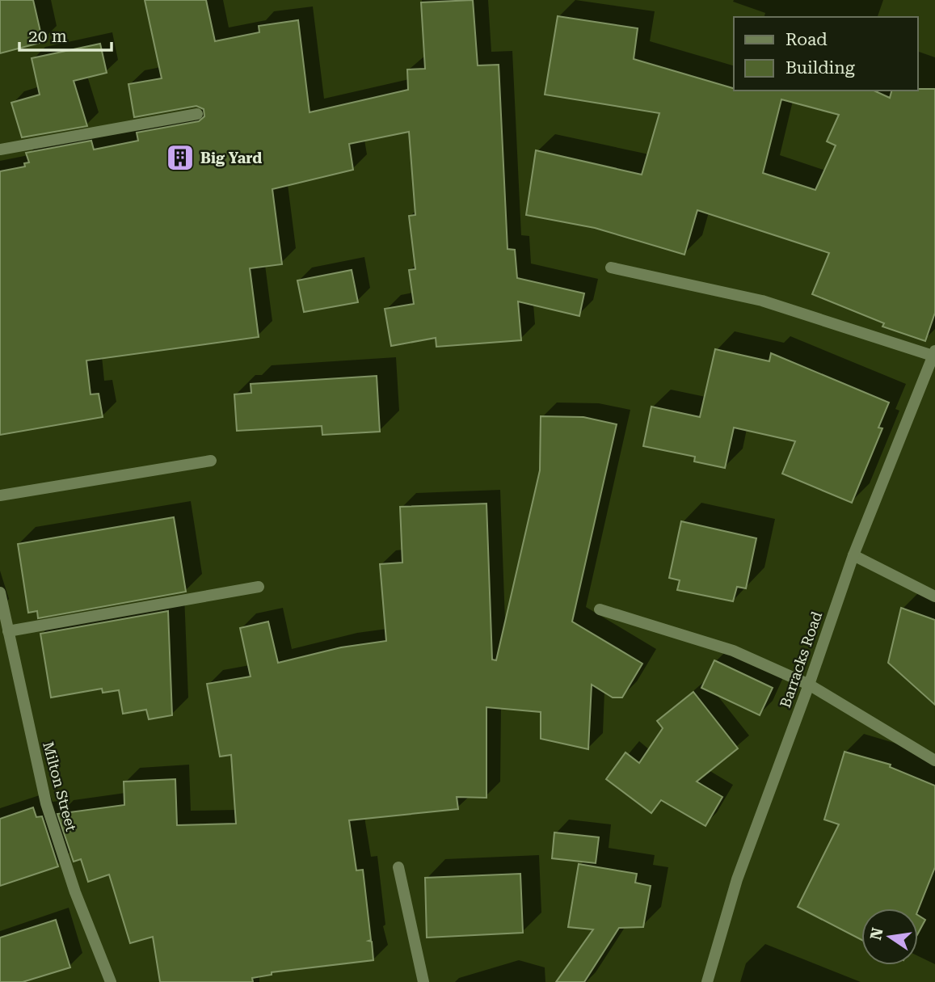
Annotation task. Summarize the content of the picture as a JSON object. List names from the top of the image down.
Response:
{
  "streets": {
    "street": ["Barracks Road", "Milton Street"]
  },
  "places": {
    "building": ["Big Yard"]
  },
  "legend": ["Road", "Building"],
  "scale_bar": "20 m",
  "north": "left"
}
